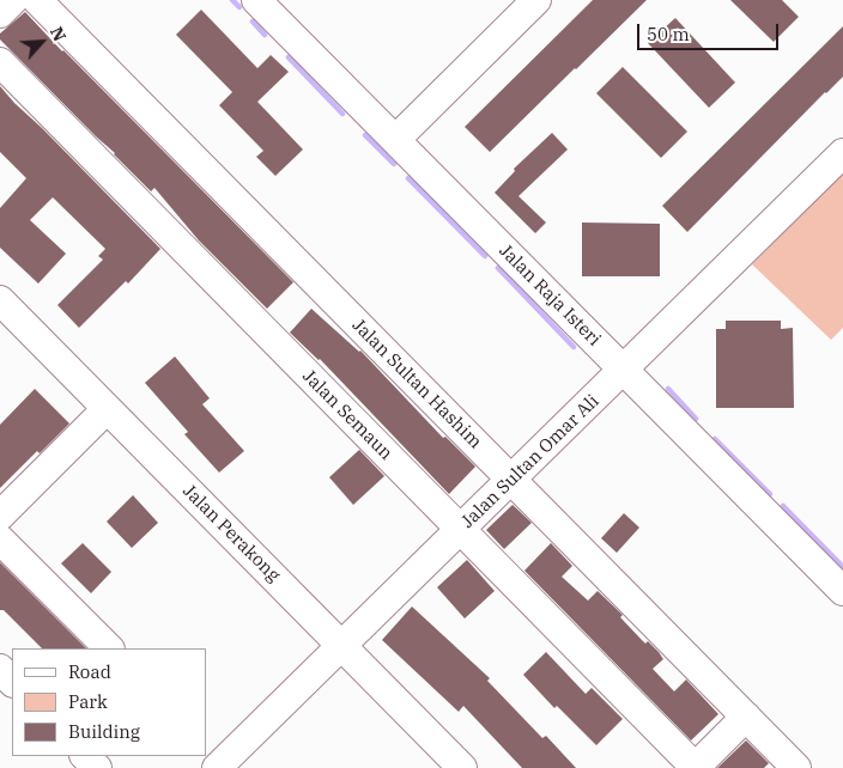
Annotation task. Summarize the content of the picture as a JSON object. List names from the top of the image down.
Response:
{
  "streets": {
    "street": [
      "Jalan Raja Isteri",
      "Jalan Sultan Hashim",
      "Jalan Semaun",
      "Jalan Sultan Omar Ali",
      "Jalan Perakong"
    ]
  },
  "crossings": [
    ["Jalan Raja Isteri", "Jalan Sultan Omar Ali"],
    ["Jalan Sultan Hashim", "Jalan Sultan Omar Ali"],
    ["Jalan Semaun", "Jalan Sultan Omar Ali"],
    ["Jalan Sultan Omar Ali", "Jalan Perakong"]
  ],
  "legend": ["Road", "Park", "Building"],
  "scale_bar": "50 m",
  "north": "top right"
}
